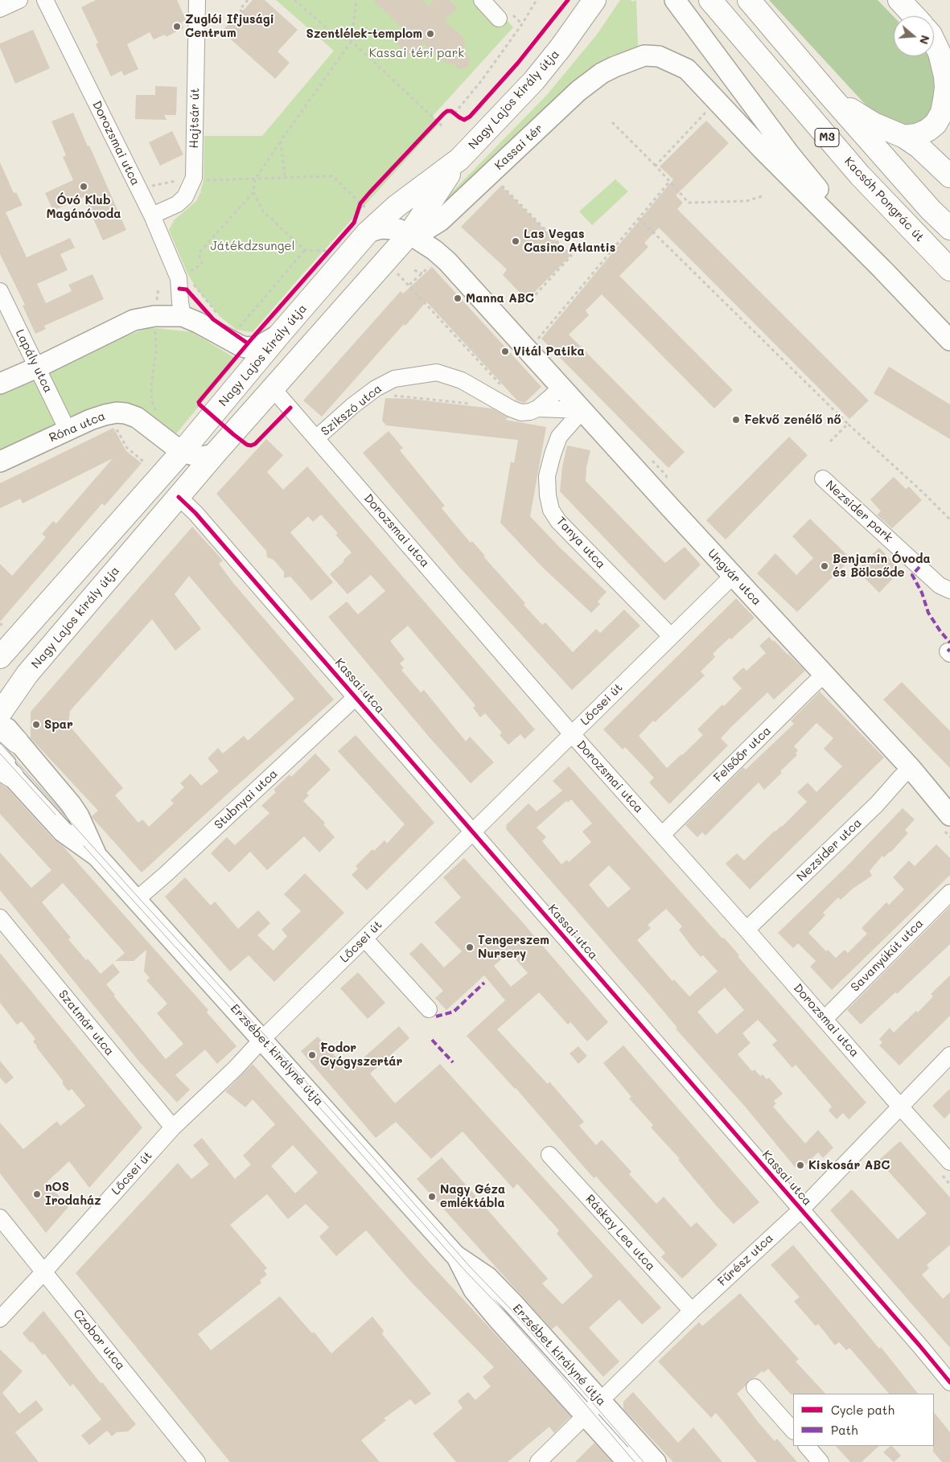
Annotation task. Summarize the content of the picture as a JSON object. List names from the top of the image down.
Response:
{
  "streets": {
    "main road": ["Nagy Lajos király útja", "M3", "Kacsóh Pongrác út"],
    "street": [
      "Hajtsár út",
      "Dorozsmai utca",
      "Kassai tér",
      "Lapály utca",
      "Szikszó utca",
      "Róna utca",
      "Nezsider park",
      "Tanya utca",
      "Ungvár utca",
      "Kassai utca",
      "Lőcsei út",
      "Felsőőr utca",
      "Stubnyai utca",
      "Nezsider utca",
      "Savanyúkút utca",
      "Szatmár utca",
      "Erzsébet királyné útja",
      "Ráskay Lea utca",
      "Fűrész utca",
      "Czobor utca"
    ]
  },
  "crossings": [
    ["Nagy Lajos király útja", "Dorozsmai utca"],
    ["Nagy Lajos király útja", "Kassai tér"],
    ["Nagy Lajos király útja", "Róna utca"],
    ["Nagy Lajos király útja", "Ungvár utca"],
    ["Nagy Lajos király útja", "Kassai utca"],
    ["Hajtsár út", "Dorozsmai utca"],
    ["Dorozsmai utca", "Szikszó utca"],
    ["Dorozsmai utca", "Lőcsei út"],
    ["Dorozsmai utca", "Felsőőr utca"],
    ["Dorozsmai utca", "Nezsider utca"],
    ["Dorozsmai utca", "Savanyúkút utca"],
    ["Dorozsmai utca", "Fűrész utca"],
    ["Kassai tér", "Ungvár utca"],
    ["Lapály utca", "Róna utca"],
    ["Szikszó utca", "Tanya utca"],
    ["Szikszó utca", "Ungvár utca"],
    ["Tanya utca", "Ungvár utca"],
    ["Tanya utca", "Lőcsei út"],
    ["Ungvár utca", "Lőcsei út"],
    ["Ungvár utca", "Felsőőr utca"],
    ["Ungvár utca", "Nezsider utca"],
    ["Kassai utca", "Lőcsei út"],
    ["Kassai utca", "Stubnyai utca"],
    ["Kassai utca", "Fűrész utca"],
    ["Lőcsei út", "Szatmár utca"],
    ["Lőcsei út", "Erzsébet királyné útja"],
    ["Lőcsei út", "Czobor utca"],
    ["Stubnyai utca", "Erzsébet királyné útja"],
    ["Erzsébet királyné útja", "Fűrész utca"],
    ["Ráskay Lea utca", "Fűrész utca"]
  ],
  "parks": ["Kassai téri park", "Játékdzsungel"],
  "places": [
    "Zuglói Ifjusági Centrum",
    "Szentlélek-templom",
    "Óvó Klub Magánóvoda",
    "Las Vegas Casino Atlantis",
    "Manna ABC",
    "Vitál Patika",
    "Fekvő zenélő nő",
    "Benjamin Óvoda és Bölcsőde",
    "Spar",
    "Tengerszem Nursery",
    "Fodor Gyógyszertár",
    "Kiskosár ABC",
    "nOS Irodaház",
    "Nagy Géza emléktábla"
  ],
  "legend": ["Cycle path", "Path"],
  "north": "right"
}
